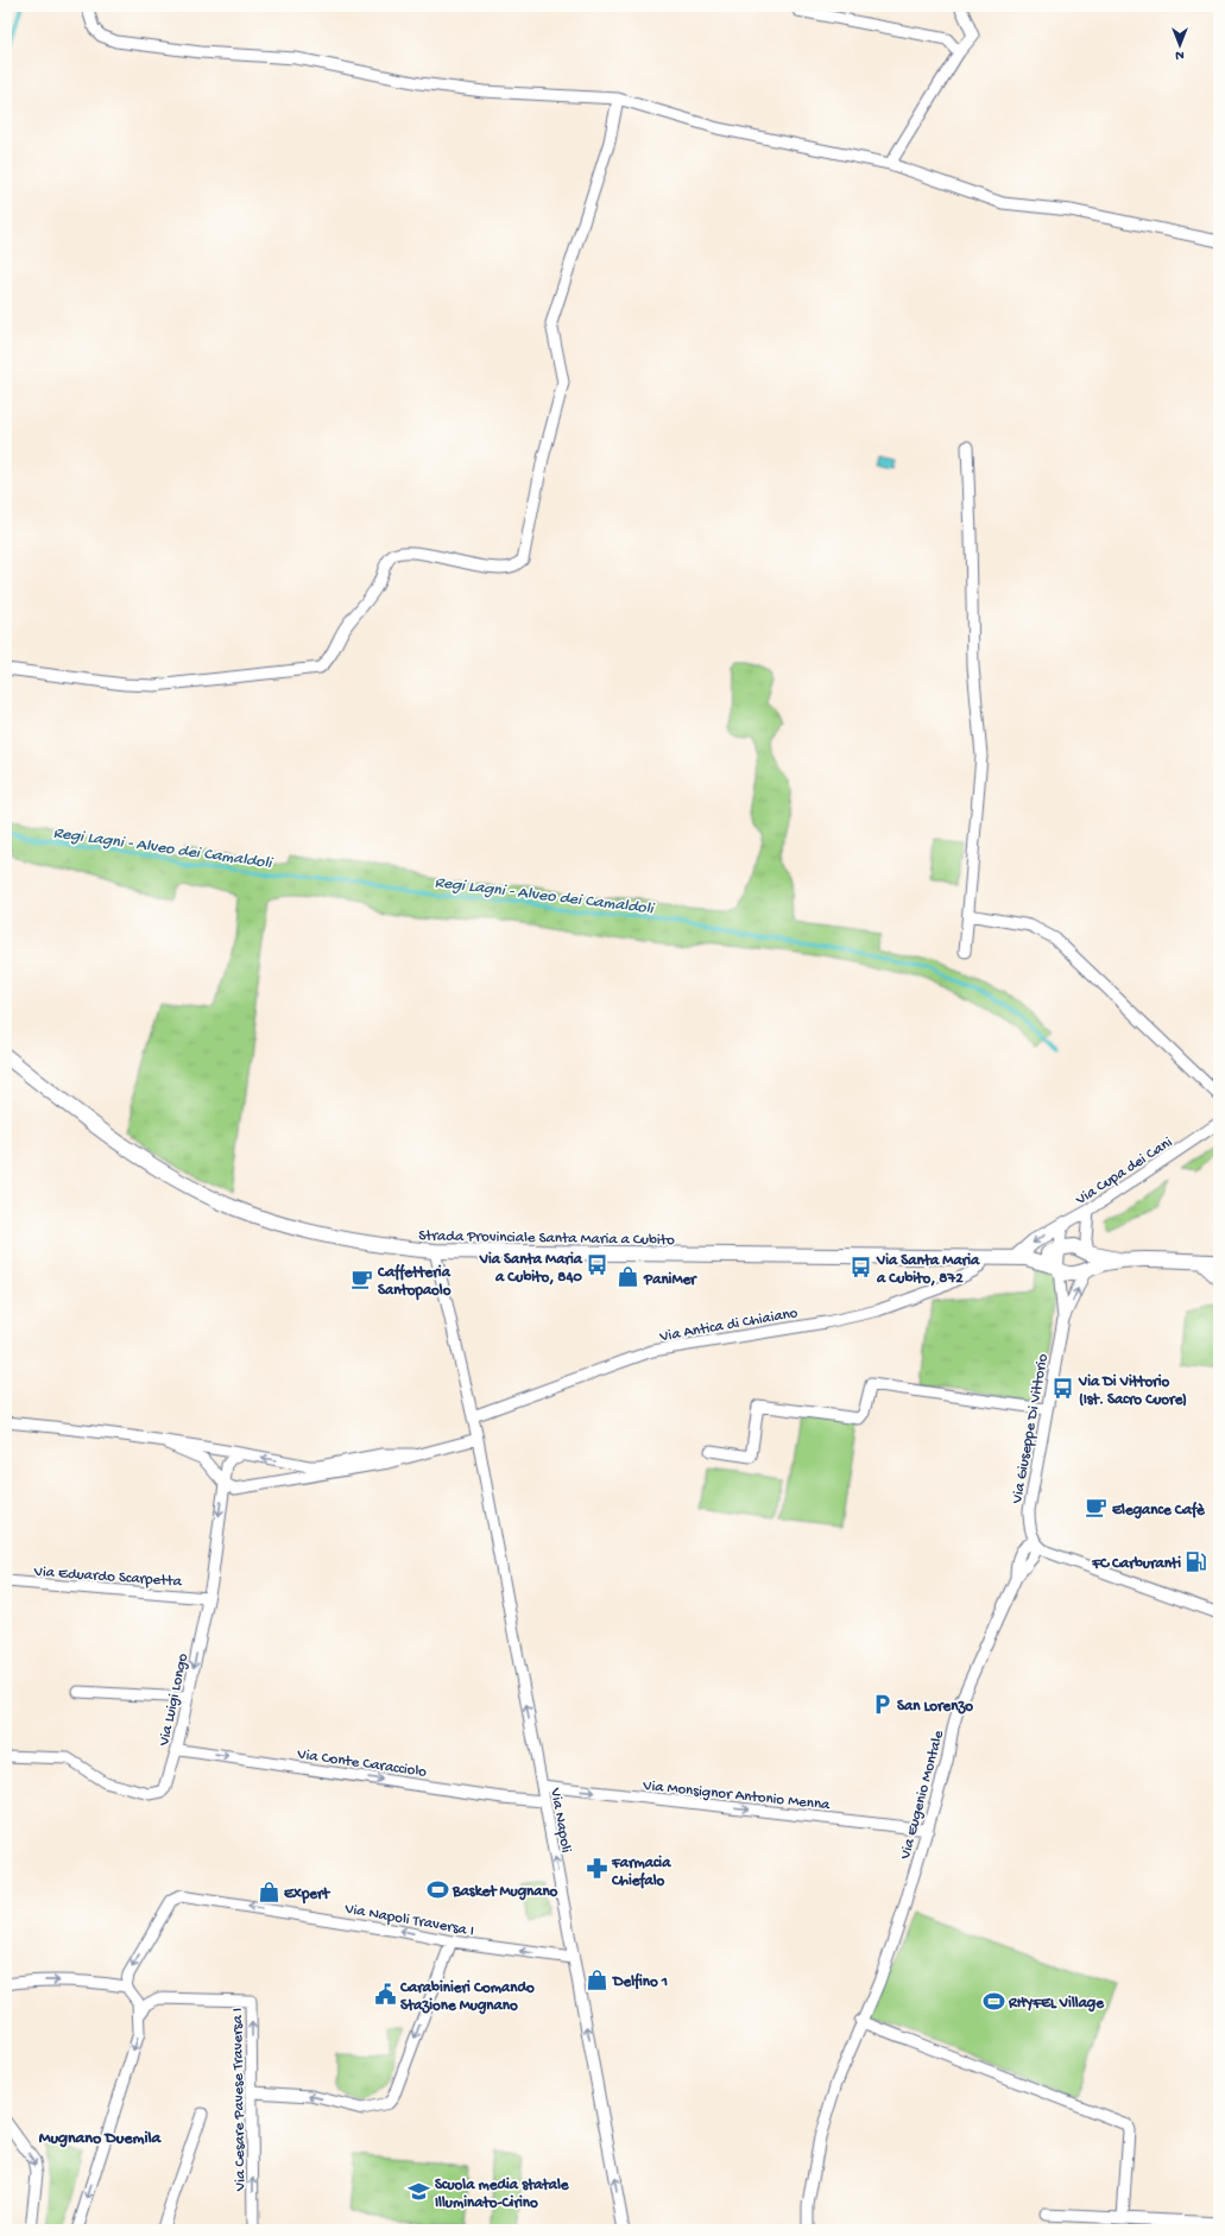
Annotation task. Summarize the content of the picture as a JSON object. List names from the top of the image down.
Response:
{
  "streets": {
    "main road": ["Strada Provinciale Santa Maria a Cubito"],
    "street": [
      "Via Cupa dei Cani",
      "Via Antica di Chiaiano",
      "Via Giuseppe Di Vittorio",
      "Via Eduardo Scarpetta",
      "Via Luigi Longo",
      "Via Conte Caracciolo",
      "Via Monsignor Antonio Menna",
      "Via Eugenio Montale",
      "Via Napoli",
      "Via Napoli Traversa I",
      "Via Cesare Pavese Traversa I"
    ]
  },
  "crossings": [
    ["Via Cupa dei Cani", "Strada Provinciale Santa Maria a Cubito"],
    ["Via Cupa dei Cani", "Via Giuseppe Di Vittorio"],
    ["Strada Provinciale Santa Maria a Cubito", "Via Antica di Chiaiano"],
    ["Strada Provinciale Santa Maria a Cubito", "Via Giuseppe Di Vittorio"],
    ["Strada Provinciale Santa Maria a Cubito", "Via Napoli"],
    ["Via Antica di Chiaiano", "Via Napoli"],
    ["Via Giuseppe Di Vittorio", "Via Eugenio Montale"],
    ["Via Eduardo Scarpetta", "Via Luigi Longo"],
    ["Via Luigi Longo", "Via Conte Caracciolo"],
    ["Via Conte Caracciolo", "Via Napoli"],
    ["Via Monsignor Antonio Menna", "Via Eugenio Montale"],
    ["Via Monsignor Antonio Menna", "Via Napoli"],
    ["Via Napoli", "Via Napoli Traversa I"]
  ],
  "one_way": [
    "Via Luigi Longo",
    "Via Conte Caracciolo",
    "Via Monsignor Antonio Menna",
    "Via Napoli",
    "Via Napoli Traversa I"
  ],
  "districts": ["Mugnano Duemila"],
  "water": ["Regi Lagni - Alveo dei Camaldoli"],
  "places": {
    "bus stop": ["Via Santa Maria a Cubito, 840", "Via Santa Maria a Cubito, 872", "Via Di Vittorio (Ist. Sacro Cuore)"],
    "shop": ["PaniMer", "Expert", "Delfino 1"],
    "cafe": ["Caffetteria Santopaolo", "Elegance Cafè"],
    "fuel station": ["FC Carburanti"],
    "parking": ["San Lorenzo"],
    "pharmacy": ["Farmacia Chiefalo"],
    "sports": ["Basket Mugnano", "RHYFEL Village"],
    "public building": ["Carabinieri Comando Stazione Mugnano"],
    "school or university": ["Scuola media statale Illuminato-Cirino"]
  },
  "north": "bottom"
}
